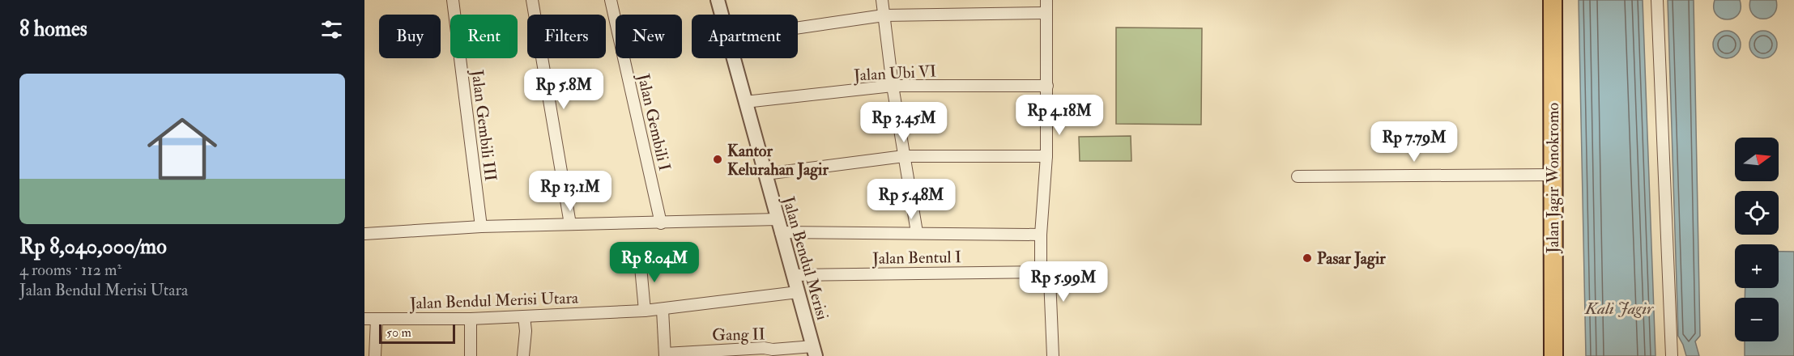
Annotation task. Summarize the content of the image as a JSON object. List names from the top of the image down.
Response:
{
  "streets": {
    "main road": ["Jalan Jagir Wonokromo"],
    "street": [
      "Jalan Ubi VI",
      "Jalan Gembili I",
      "Jalan Gembili III",
      "Jalan Bentul I",
      "Jalan Bendul Merisi",
      "Jalan Bendul Merisi Utara",
      "Gang II"
    ]
  },
  "crossings": [
    ["Jalan Ubi VI", "Jalan Bendul Merisi"],
    ["Jalan Bentul I", "Jalan Bendul Merisi"],
    ["Jalan Bendul Merisi", "Jalan Bendul Merisi Utara"],
    ["Jalan Bendul Merisi", "Gang II"]
  ],
  "water": ["Kali Jagir"],
  "places": ["Kantor Kelurahan Jagir", "Pasar Jagir"],
  "scale_bar": "50 m",
  "north": "right",
  "page": {
    "heading": "8 homes",
    "chip": [
      "Buy",
      "Rent",
      "Filters",
      "New",
      "Apartment"
    ],
    "list": [
      {
        "name": "Rp 8,040,000/mo",
        "note": "4 rooms · 112 m² · Jalan Bendul Merisi Utara"
      }
    ],
    "price": [
      "Rp 5.8M",
      "Rp 4.18M",
      "Rp 3.45M",
      "Rp 7.79M",
      "Rp 13.1M",
      "Rp 5.48M",
      "Rp 8.04M",
      "Rp 5.99M"
    ],
    "map_buttons": ["+", "−"],
    "scale": "50 m"
  }
}
